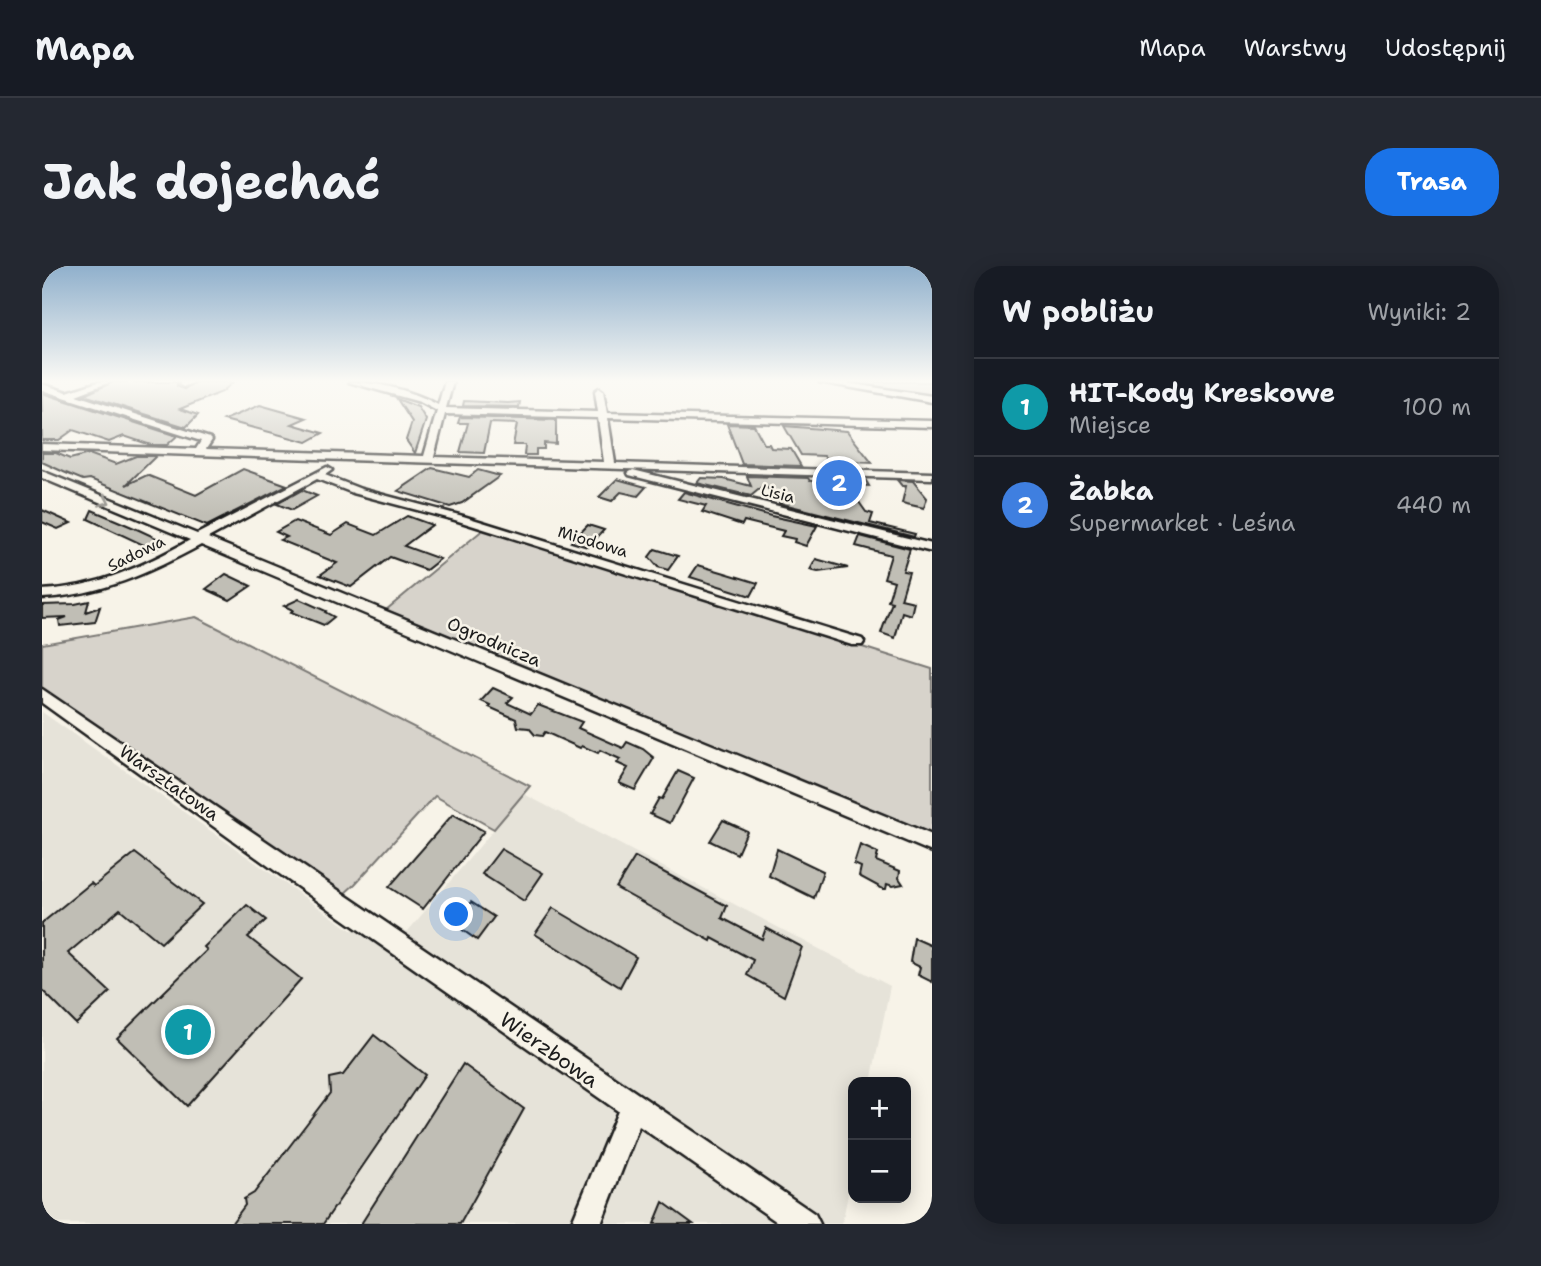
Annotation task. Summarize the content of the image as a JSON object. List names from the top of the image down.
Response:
{
  "streets": {
    "street": [
      "Lisia",
      "Miodowa",
      "Sadowa",
      "Ogrodnicza",
      "Warsztatowa",
      "Wierzbowa"
    ]
  },
  "crossings": [
    ["Miodowa", "Sadowa"],
    ["Sadowa", "Ogrodnicza"],
    ["Warsztatowa", "Wierzbowa"]
  ],
  "page": {
    "header": "Mapa",
    "nav": ["Mapa", "Warstwy", "Udostępnij"],
    "buttons": "Trasa",
    "title": "Jak dojechać",
    "heading": ["W pobliżu", "Wyniki: 2"],
    "list": [
      {
        "mark": "1",
        "name": "HIT-Kody Kreskowe",
        "note": "Miejsce",
        "value": "100 m"
      },
      {
        "mark": "2",
        "name": "Żabka",
        "note": "Supermarket · Leśna",
        "value": "440 m"
      }
    ],
    "pins": ["2", "1"],
    "map_buttons": ["+", "−"]
  }
}
